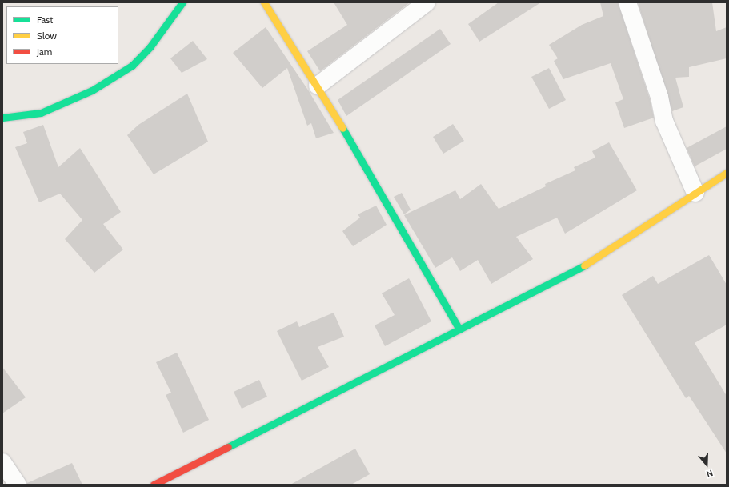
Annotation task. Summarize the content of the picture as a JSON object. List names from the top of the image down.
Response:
{
  "legend": ["Fast", "Slow", "Jam"],
  "north": "bottom"
}
